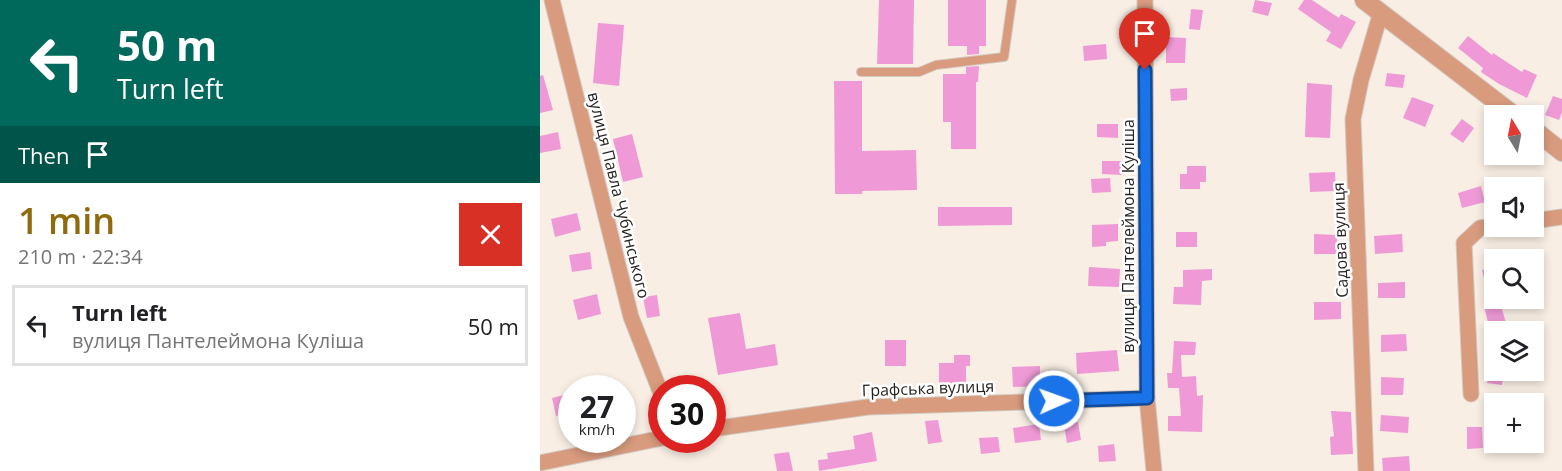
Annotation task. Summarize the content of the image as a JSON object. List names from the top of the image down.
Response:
{
  "streets": {
    "street": [
      "вулиця Павла Чубинського",
      "вулиця Пантелеймона Куліша",
      "Садова вулиця",
      "Графська вулиця"
    ]
  },
  "crossings": [
    ["вулиця Пантелеймона Куліша", "Графська вулиця"]
  ],
  "north": "top",
  "page": {
    "turn": ["50 m", "Turn left"],
    "map_buttons": "+",
    "then": "Then",
    "heading": ["1 min", "210 m · 22:34"],
    "list": [
      {
        "name": "Turn left",
        "note": "вулиця Пантелеймона Куліша",
        "value": "50 m"
      }
    ],
    "speed": "27 km/h",
    "limit": "30"
  }
}
